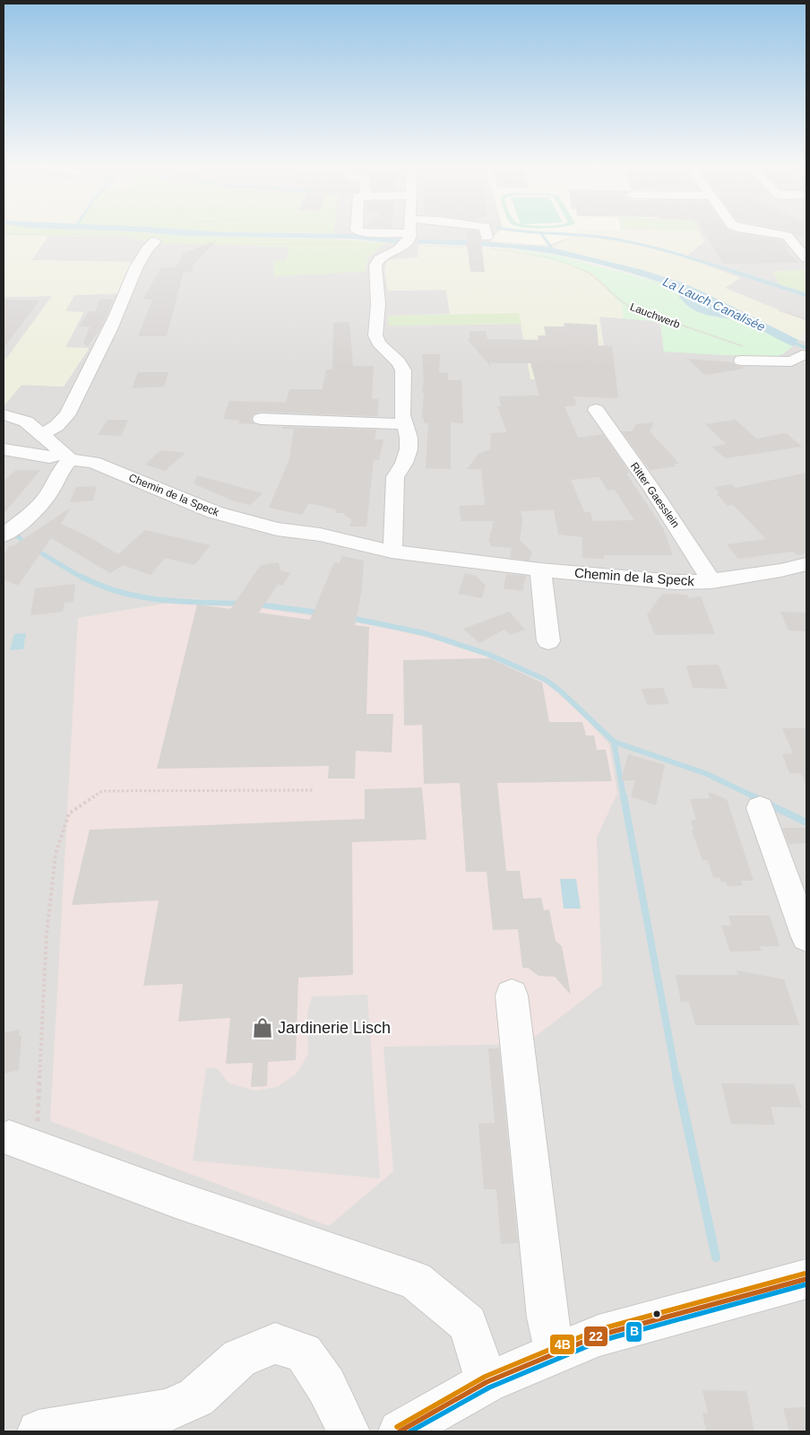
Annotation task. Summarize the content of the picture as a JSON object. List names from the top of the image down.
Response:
{
  "streets": {
    "street": ["Chemin de la Speck", "Ritter Gaesslein"],
    "path": ["Lauchwerb"]
  },
  "crossings": [
    ["Chemin de la Speck", "Ritter Gaesslein"]
  ],
  "water": ["La Lauch Canalisée"],
  "places": {
    "shop": ["Jardinerie Lisch"]
  },
  "lines": ["transit line 4B", "transit line 22", "transit line B"]
}
